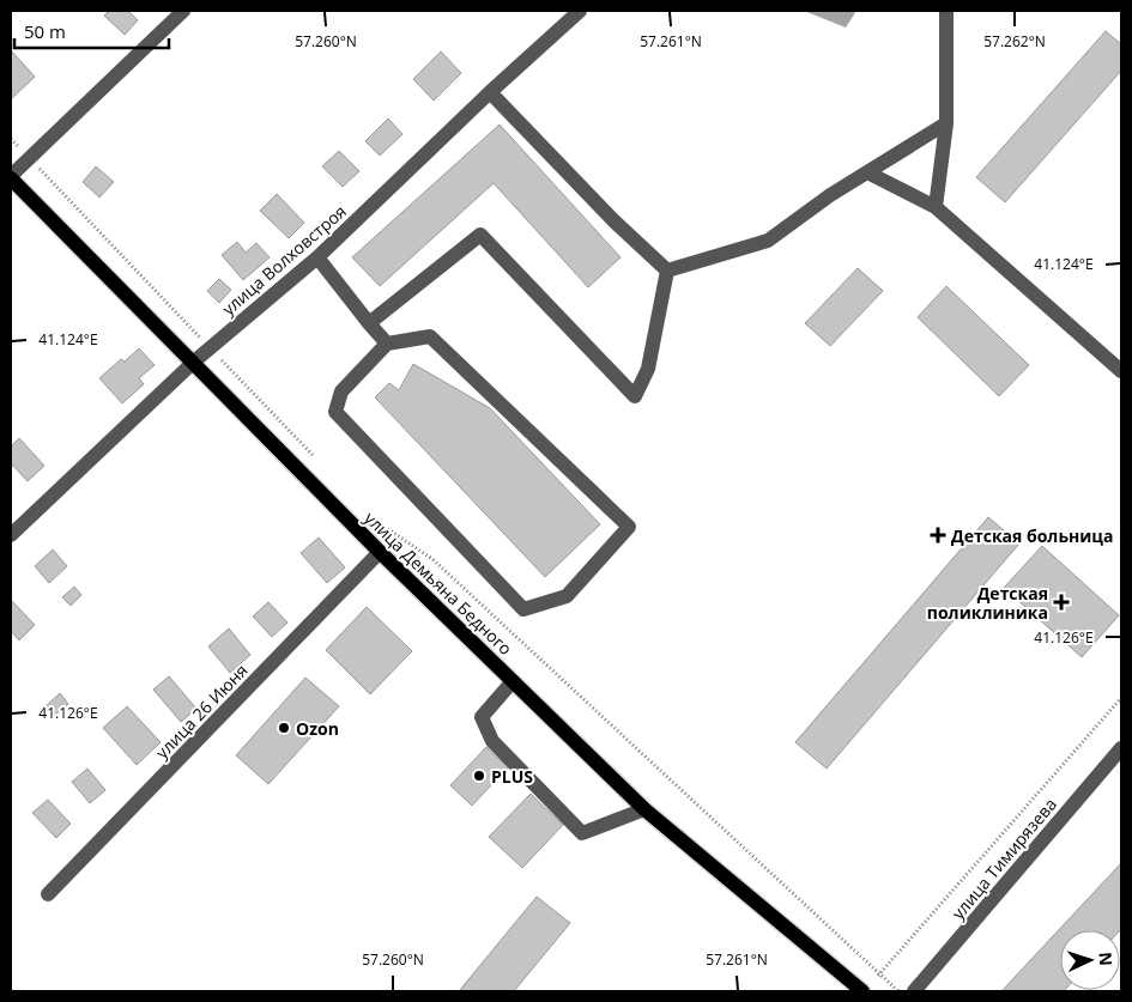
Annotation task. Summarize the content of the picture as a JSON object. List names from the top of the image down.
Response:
{
  "streets": {
    "main road": ["улица Демьяна Бедного"],
    "street": ["улица Волховстроя", "улица 26 Июня", "улица Тимирязева"]
  },
  "crossings": [
    ["улица Волховстроя", "улица Демьяна Бедного"],
    ["улица Демьяна Бедного", "улица 26 Июня"]
  ],
  "places": {
    "health": ["Детская больница", "Детская поликлиника"],
    "other": ["Ozon", "PLUS"]
  },
  "scale_bar": "50 m",
  "north": "right",
  "coordinates": [
    "57.260°N",
    "57.261°N",
    "57.262°N",
    "41.124°E",
    "41.126°E"
  ]
}
